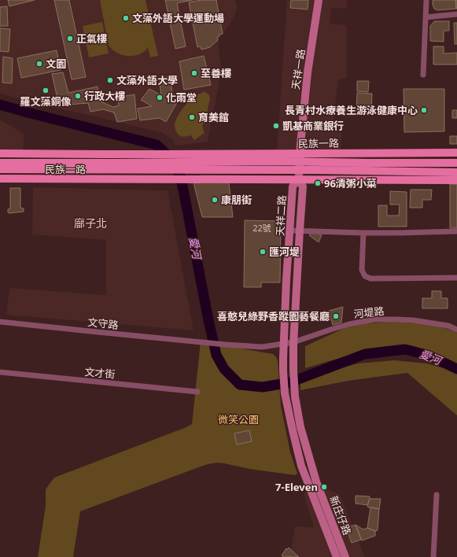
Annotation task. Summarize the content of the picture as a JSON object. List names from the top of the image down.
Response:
{
  "streets": {
    "main road": ["民族一路"],
    "street": [
      "天祥一路",
      "天祥二路",
      "河堤路",
      "文守路",
      "文才街",
      "新庄仔路"
    ]
  },
  "crossings": [
    ["天祥一路", "民族一路"],
    ["天祥一路", "天祥二路"],
    ["天祥二路", "河堤路"],
    ["天祥二路", "文守路"],
    ["天祥二路", "新庄仔路"],
    ["河堤路", "文守路"]
  ],
  "districts": ["廍子北"],
  "water": ["愛河"],
  "parks": ["微笑公園"],
  "places": [
    "文藻外語大學運動場",
    "正氣樓",
    "文園",
    "至善樓",
    "文藻外語大學",
    "羅文藻銅像",
    "行政大樓",
    "化雨堂",
    "長青村水療養生游泳健康中心",
    "育美館",
    "凱基商業銀行",
    "96清粥小菜",
    "康朋街",
    "匯河堤",
    "喜憨兒綠野香蹤園藝餐廳",
    "7-Eleven"
  ],
  "house_numbers": ["22號"]
}
